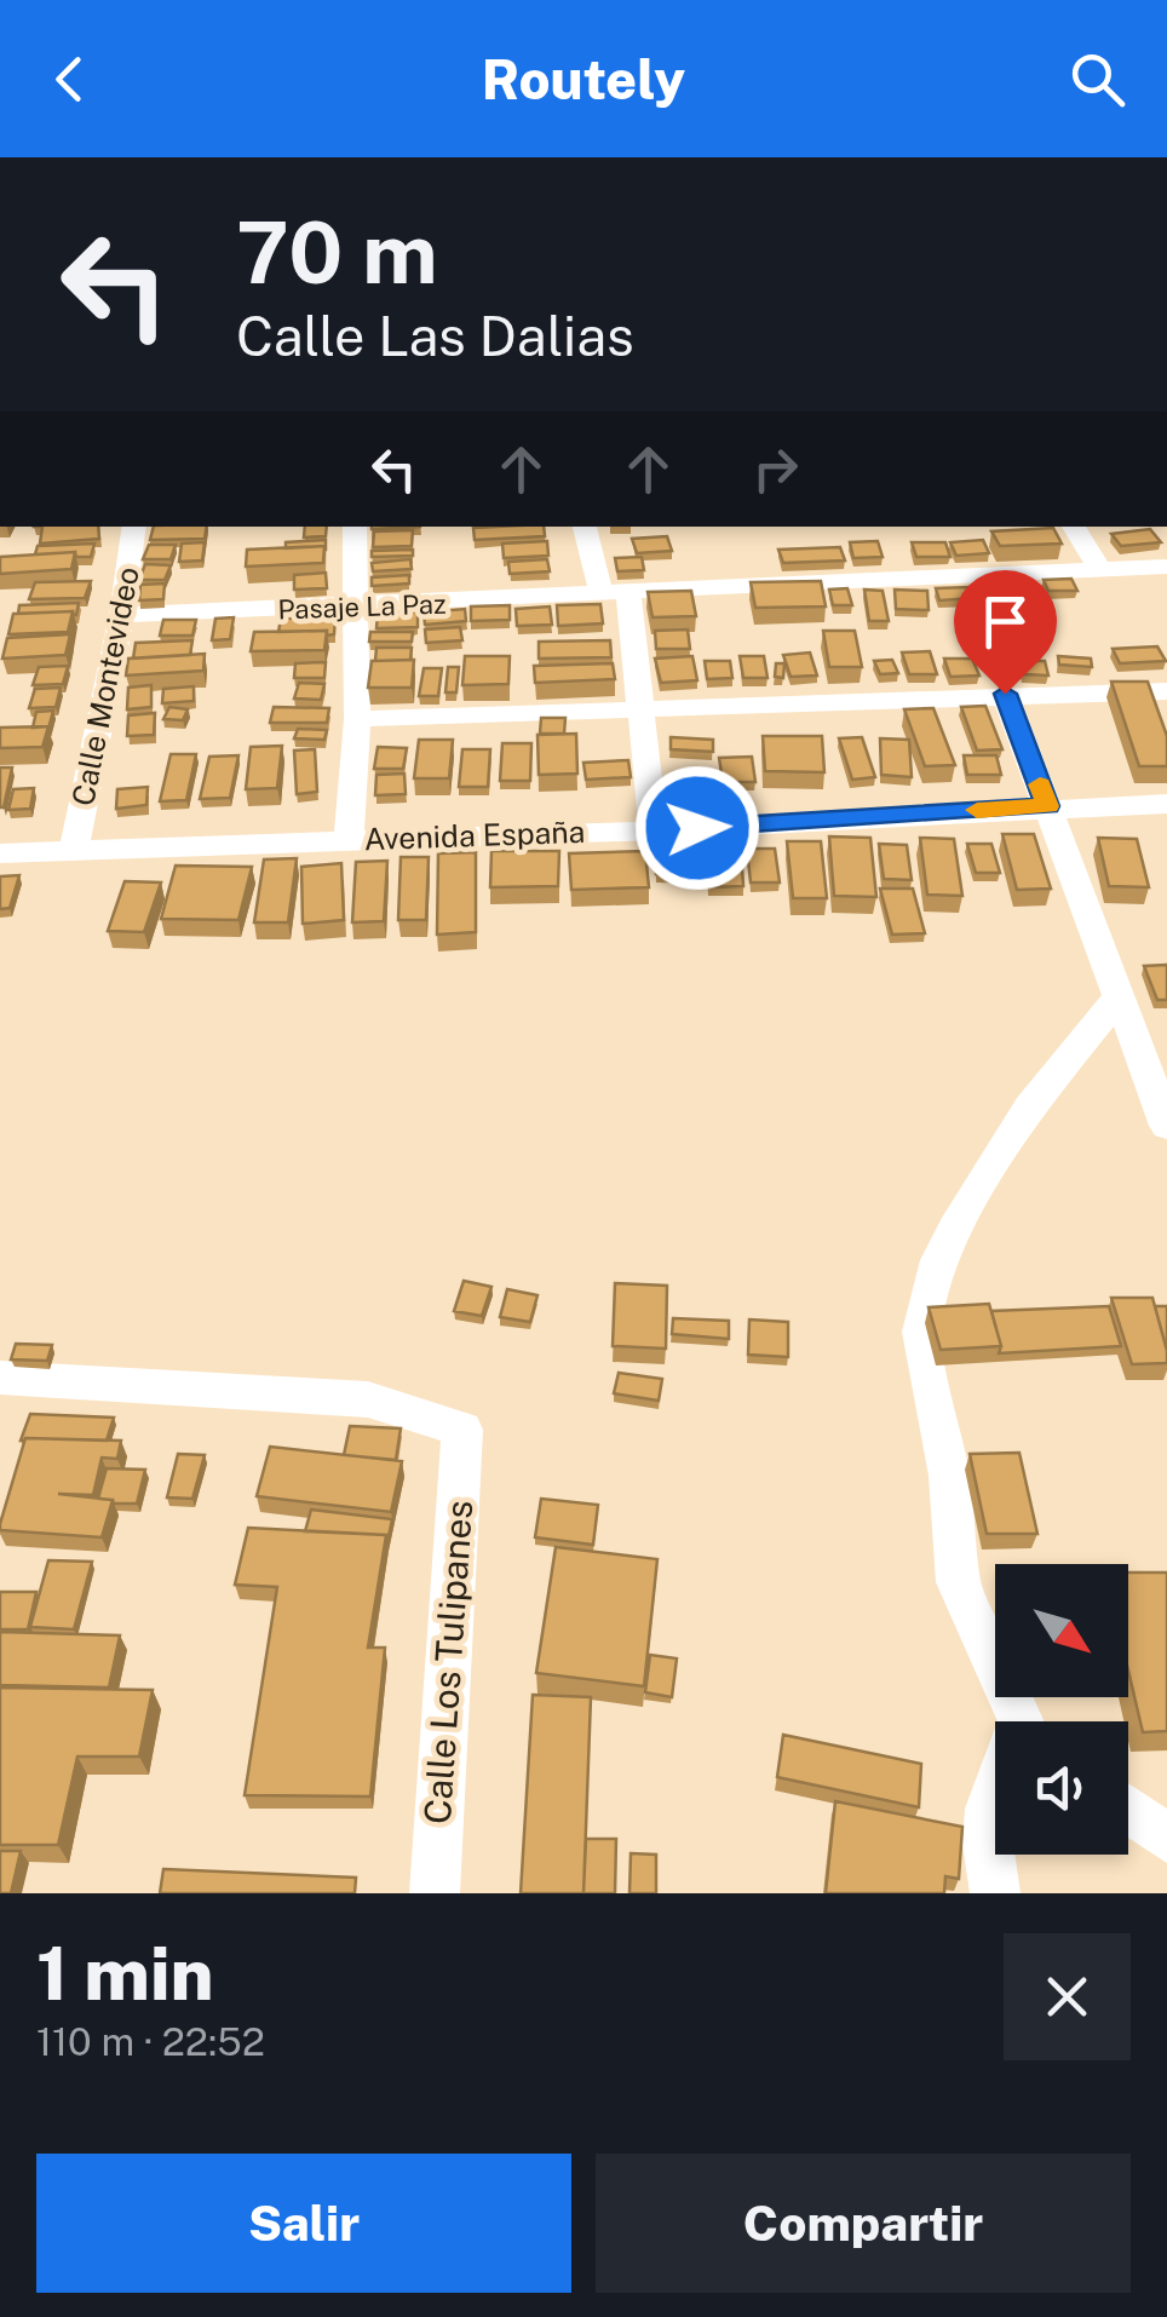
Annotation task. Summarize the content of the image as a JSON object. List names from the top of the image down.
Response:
{
  "streets": {
    "street": [
      "Pasaje La Paz",
      "Calle Montevideo",
      "Avenida España",
      "Calle Los Tulipanes"
    ]
  },
  "crossings": [
    ["Pasaje La Paz", "Calle Montevideo"],
    ["Calle Montevideo", "Avenida España"]
  ],
  "north": "bottom right",
  "page": {
    "header": "Routely",
    "turn": ["70 m", "Calle Las Dalias"],
    "heading": ["1 min", "110 m · 22:52"],
    "buttons": ["Salir", "Compartir"]
  }
}
